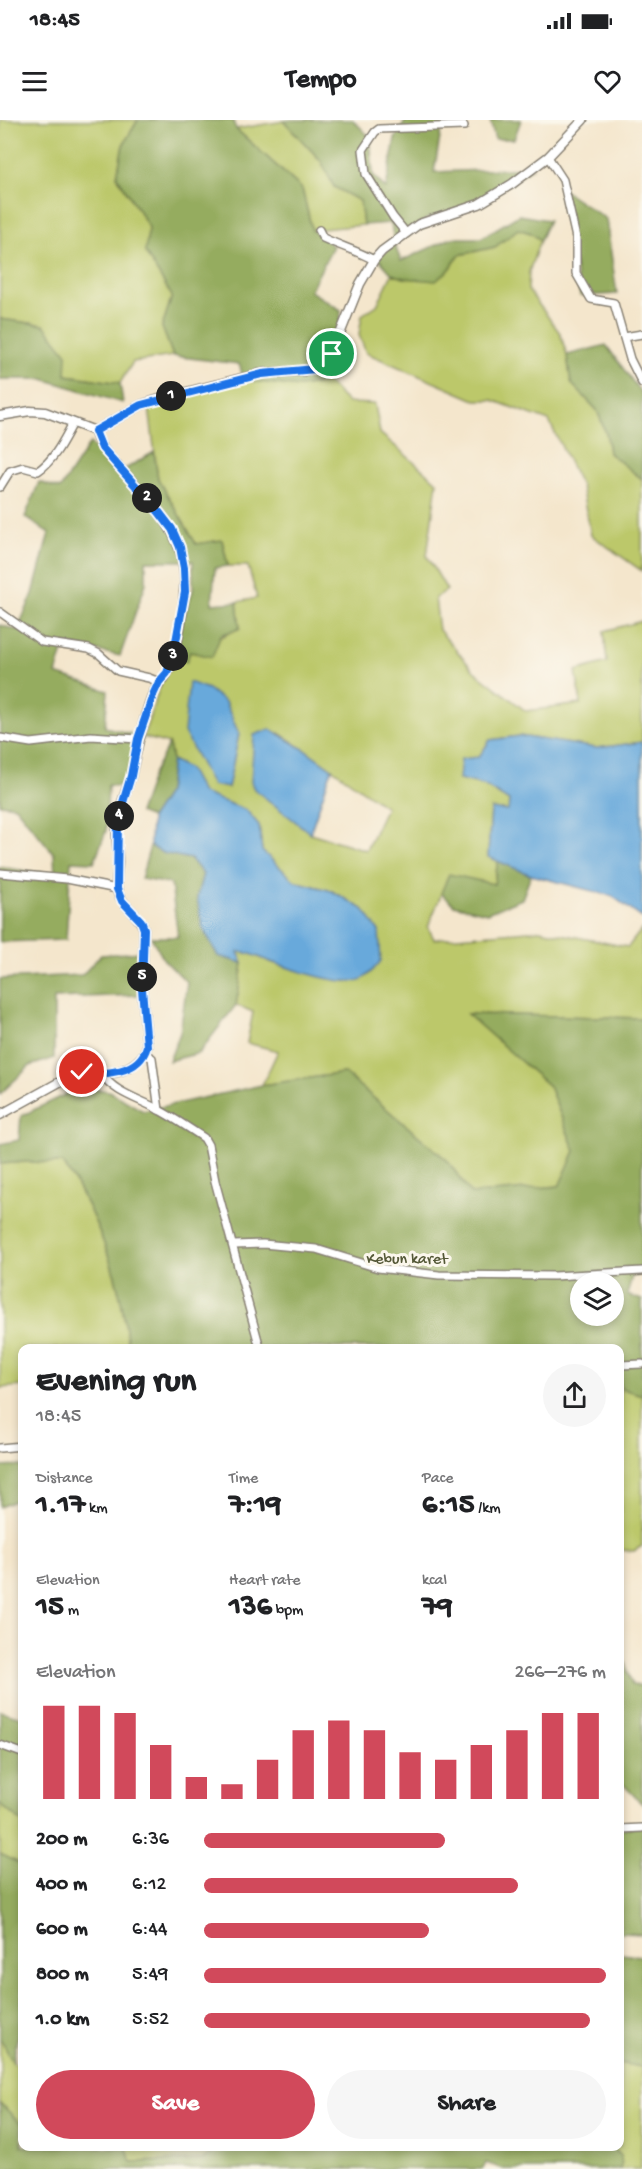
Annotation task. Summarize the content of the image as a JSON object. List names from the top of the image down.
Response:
{
  "parks": ["Kebun karet"],
  "page": {
    "status": "18:45",
    "header": "Tempo",
    "pins": [
      "1",
      "2",
      "3",
      "4",
      "5"
    ],
    "heading": ["Evening run", "18:45"],
    "stats": [
      ["Distance", "1.17 km"],
      ["Time", "7:19"],
      ["Pace", "6:15 /km"],
      ["Elevation", "15 m"],
      ["Heart rate", "136 bpm"],
      ["kcal", "79"]
    ],
    "chart": ["Elevation", "266–276 m"],
    "list": [
      {
        "name": "200 m",
        "note": "6:36"
      },
      {
        "name": "400 m",
        "note": "6:12"
      },
      {
        "name": "600 m",
        "note": "6:44"
      },
      {
        "name": "800 m",
        "note": "5:49"
      },
      {
        "name": "1.0 km",
        "note": "5:52"
      }
    ],
    "buttons": ["Save", "Share"]
  }
}
